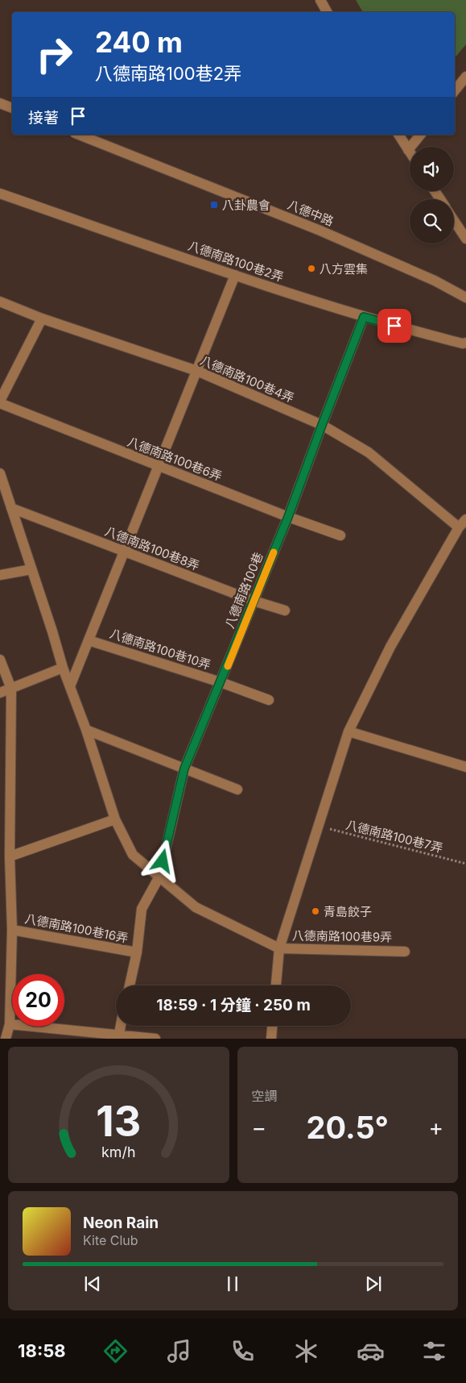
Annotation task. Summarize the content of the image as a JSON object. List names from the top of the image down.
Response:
{
  "streets": {
    "street": [
      "八德中路",
      "八德南路100巷2弄",
      "八德南路100巷4弄",
      "八德南路100巷6弄",
      "八德南路100巷8弄",
      "八德南路100巷",
      "八德南路100巷10弄",
      "八德南路100巷16弄",
      "八德南路100巷9弄"
    ],
    "path": ["八德南路100巷7弄"]
  },
  "crossings": [
    ["八德南路100巷2弄", "八德南路100巷"],
    ["八德南路100巷4弄", "八德南路100巷"],
    ["八德南路100巷6弄", "八德南路100巷"],
    ["八德南路100巷8弄", "八德南路100巷"],
    ["八德南路100巷", "八德南路100巷10弄"],
    ["八德南路100巷", "八德南路100巷16弄"]
  ],
  "places": {
    "transit": ["八卦農會"],
    "other": ["八方雲集", "青島餃子"]
  },
  "page": {
    "turn": ["240 m", "八德南路100巷2弄"],
    "then": "接著",
    "limit": "20",
    "trip": "18:59 · 1 分鐘 · 250 m",
    "tile": "空調",
    "heat": ["−", "20.5°", "+"],
    "song": ["Neon Rain", "Kite Club"],
    "tabs": "18:58",
    "gauge": ["13", "km/h"]
  }
}
